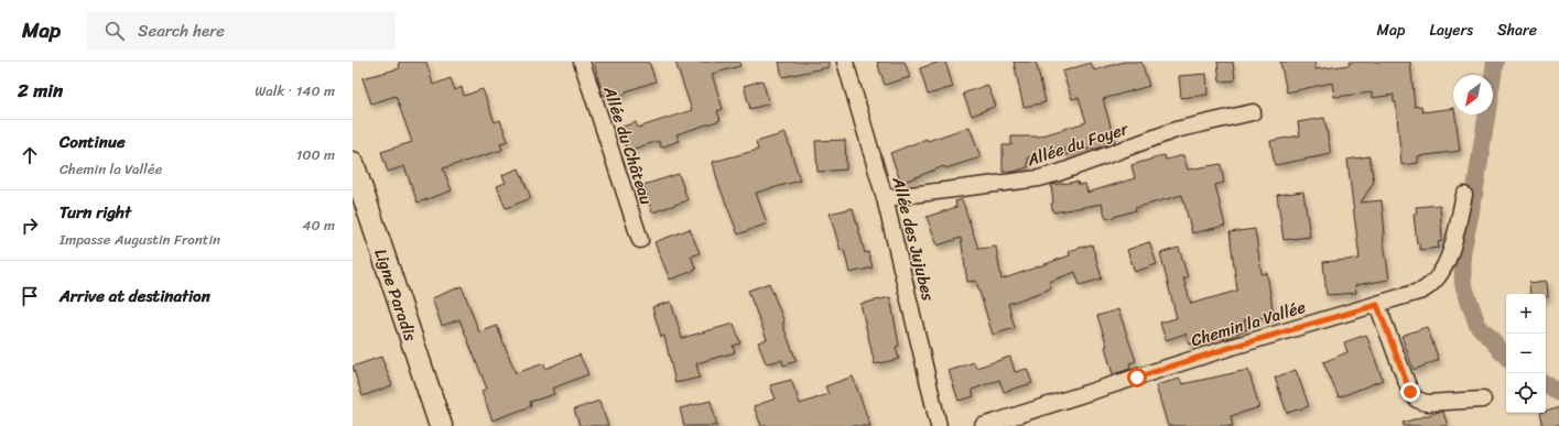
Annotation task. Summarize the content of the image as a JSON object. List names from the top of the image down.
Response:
{
  "streets": {
    "main road": ["Ligne Paradis"],
    "street": [
      "Allée du Foyer",
      "Allée du Château",
      "Allée des Jujubes",
      "Chemin la Vallée"
    ]
  },
  "crossings": [
    ["Allée du Foyer", "Allée des Jujubes"]
  ],
  "north": "bottom left",
  "page": {
    "header": "Map",
    "search": "Search here",
    "nav": ["Map", "Layers", "Share"],
    "heading": ["2 min", "Walk · 140 m"],
    "list": [
      ["Continue", "Chemin la Vallée", "100 m"],
      ["Turn right", "Impasse Augustin Frontin", "40 m"],
      "Arrive at destination"
    ],
    "map_buttons": ["+", "−"]
  }
}
